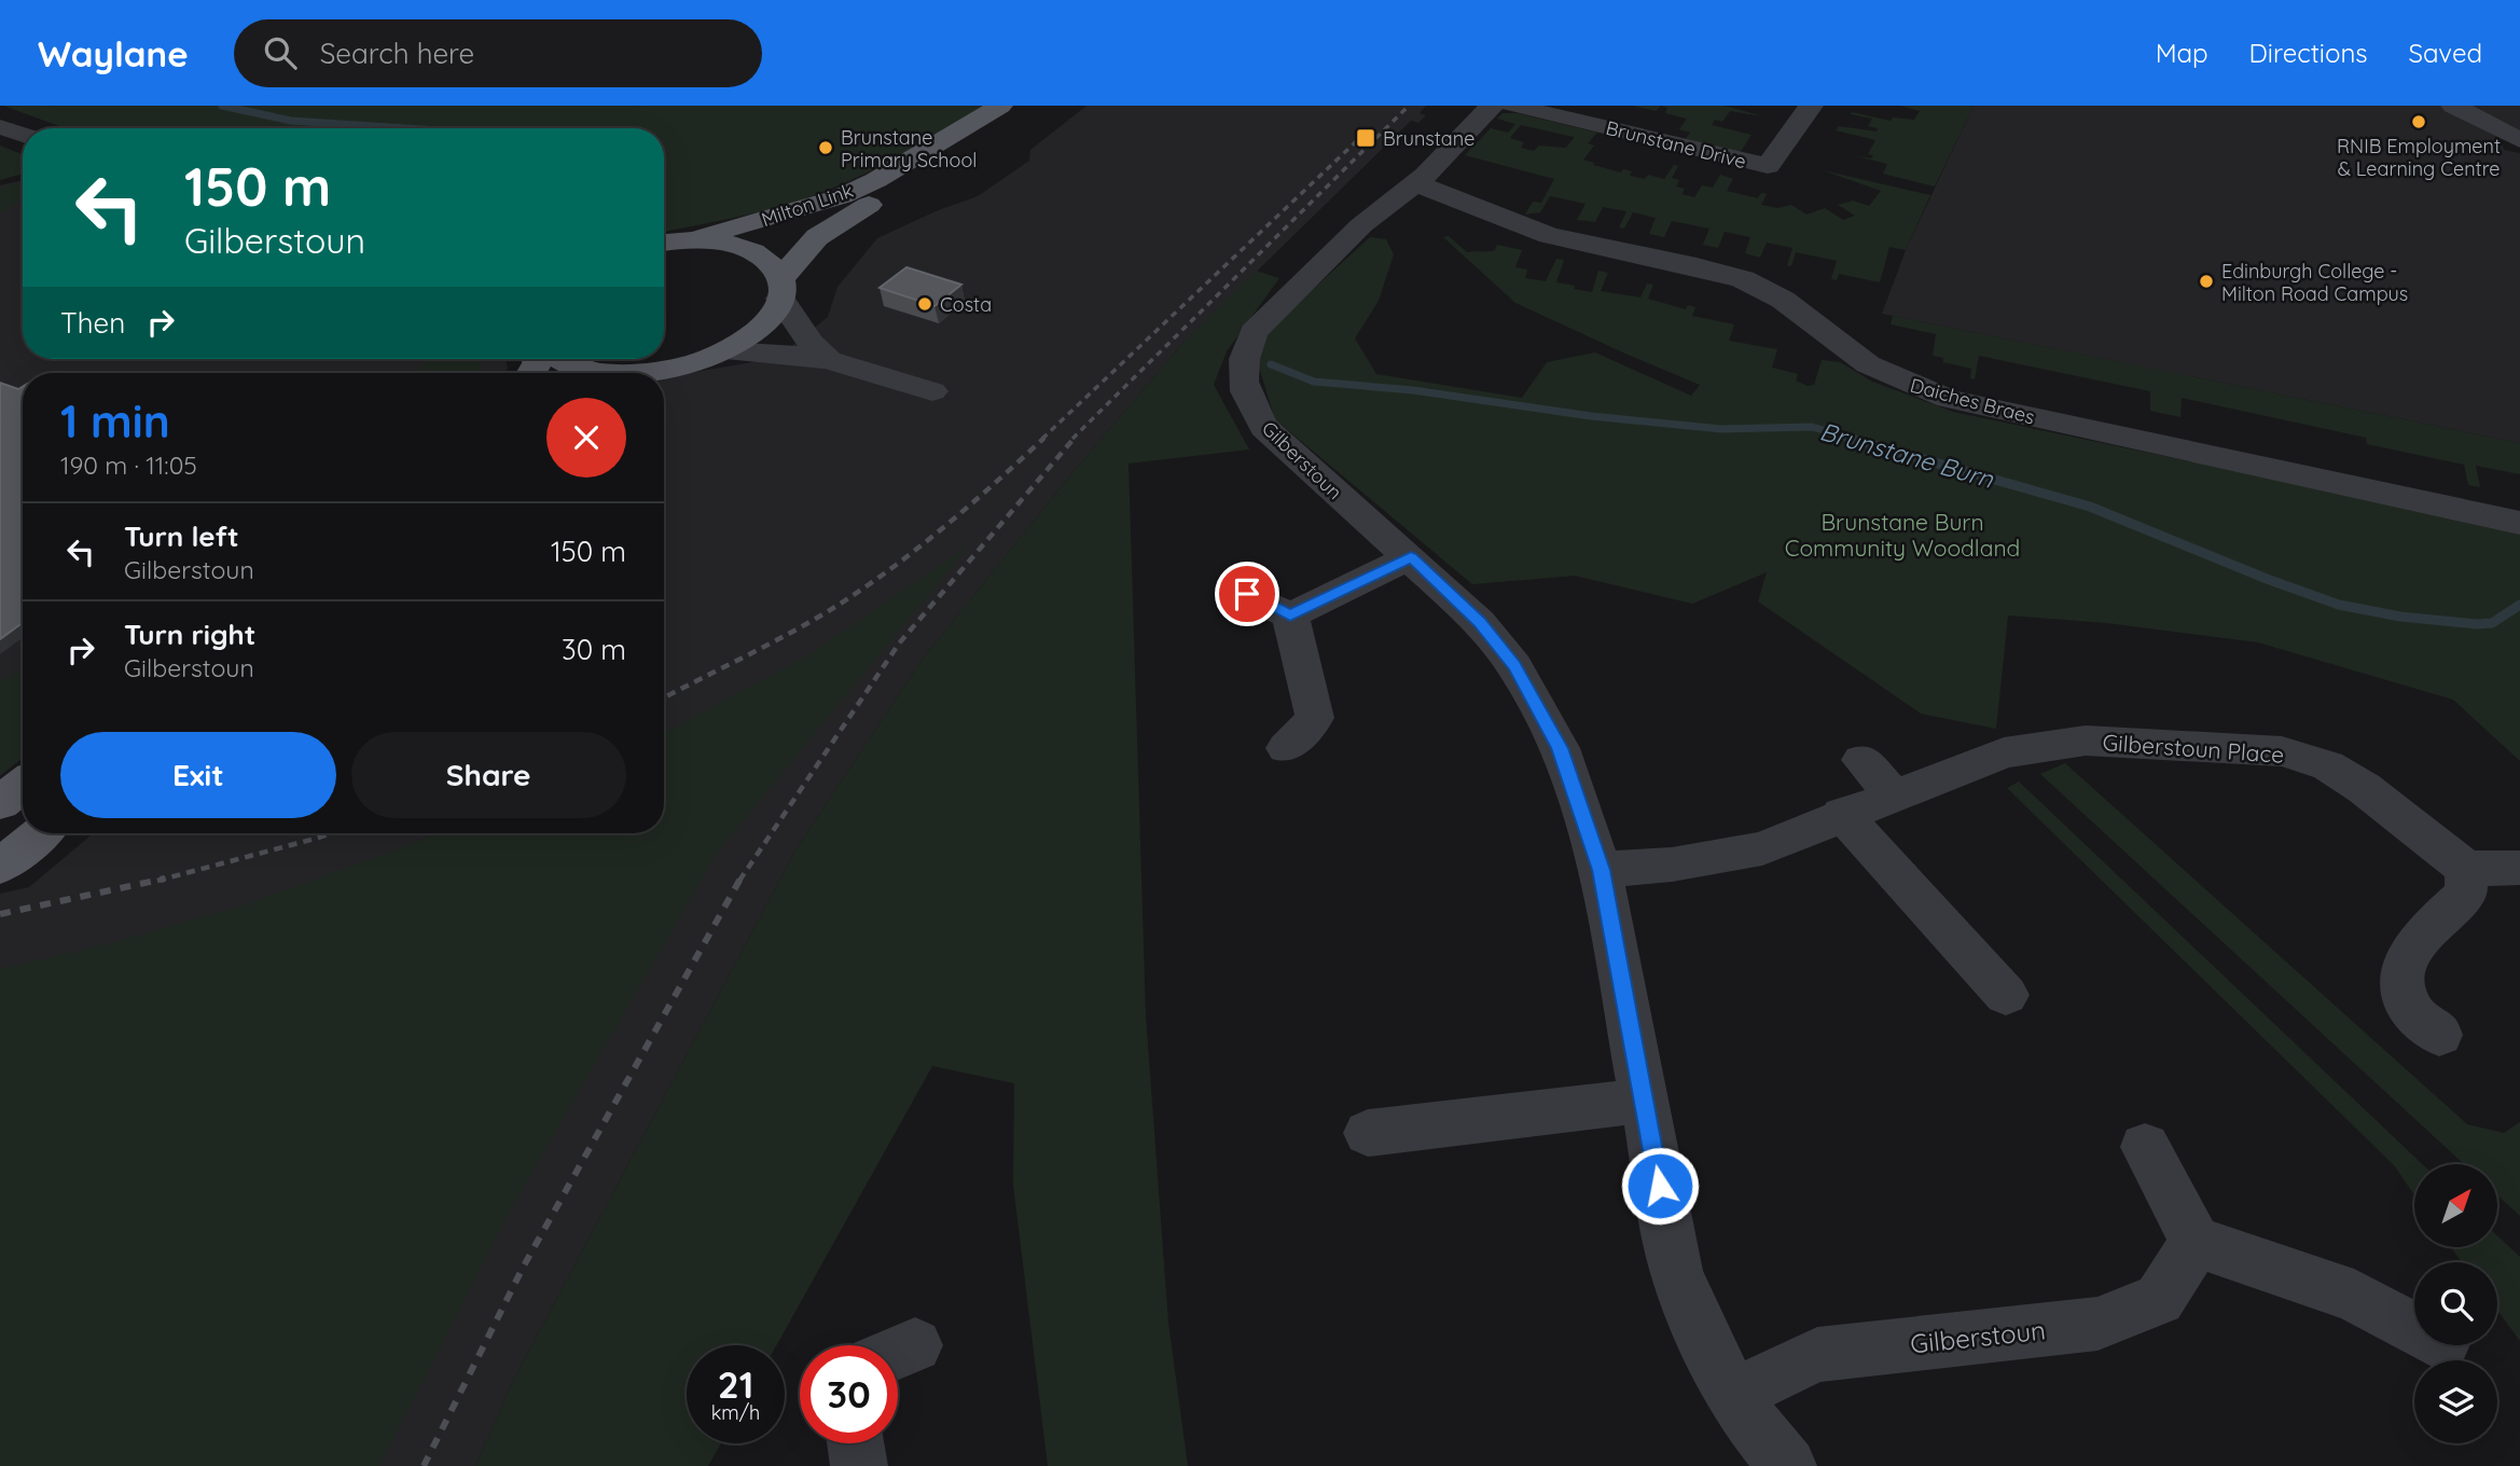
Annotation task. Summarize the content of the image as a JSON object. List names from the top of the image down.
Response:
{
  "streets": {
    "main road": ["Milton Link"],
    "street": [
      "Brunstane Drive",
      "Daiches Braes",
      "Gilberstoun",
      "Gilberstoun Place"
    ]
  },
  "crossings": [
    ["Daiches Braes", "Gilberstoun"],
    ["Gilberstoun", "Gilberstoun Place"]
  ],
  "water": ["Brunstane Burn"],
  "parks": ["Brunstane Burn Community Woodland"],
  "places": {
    "other": [
      "RNIB Employment & Learning Centre",
      "Brunstane Primary School",
      "Edinburgh College - Milton Road Campus",
      "Costa"
    ],
    "transit": ["Brunstane"]
  },
  "north": "top right",
  "page": {
    "header": "Waylane",
    "search": "Search here",
    "nav": ["Map", "Directions", "Saved"],
    "turn": ["150 m", "Gilberstoun"],
    "then": "Then",
    "heading": ["1 min", "190 m · 11:05"],
    "list": [
      {
        "name": "Turn left",
        "note": "Gilberstoun",
        "value": "150 m"
      },
      {
        "name": "Turn right",
        "note": "Gilberstoun",
        "value": "30 m"
      }
    ],
    "buttons": ["Exit", "Share"],
    "speed": "21 km/h",
    "limit": "30"
  }
}
